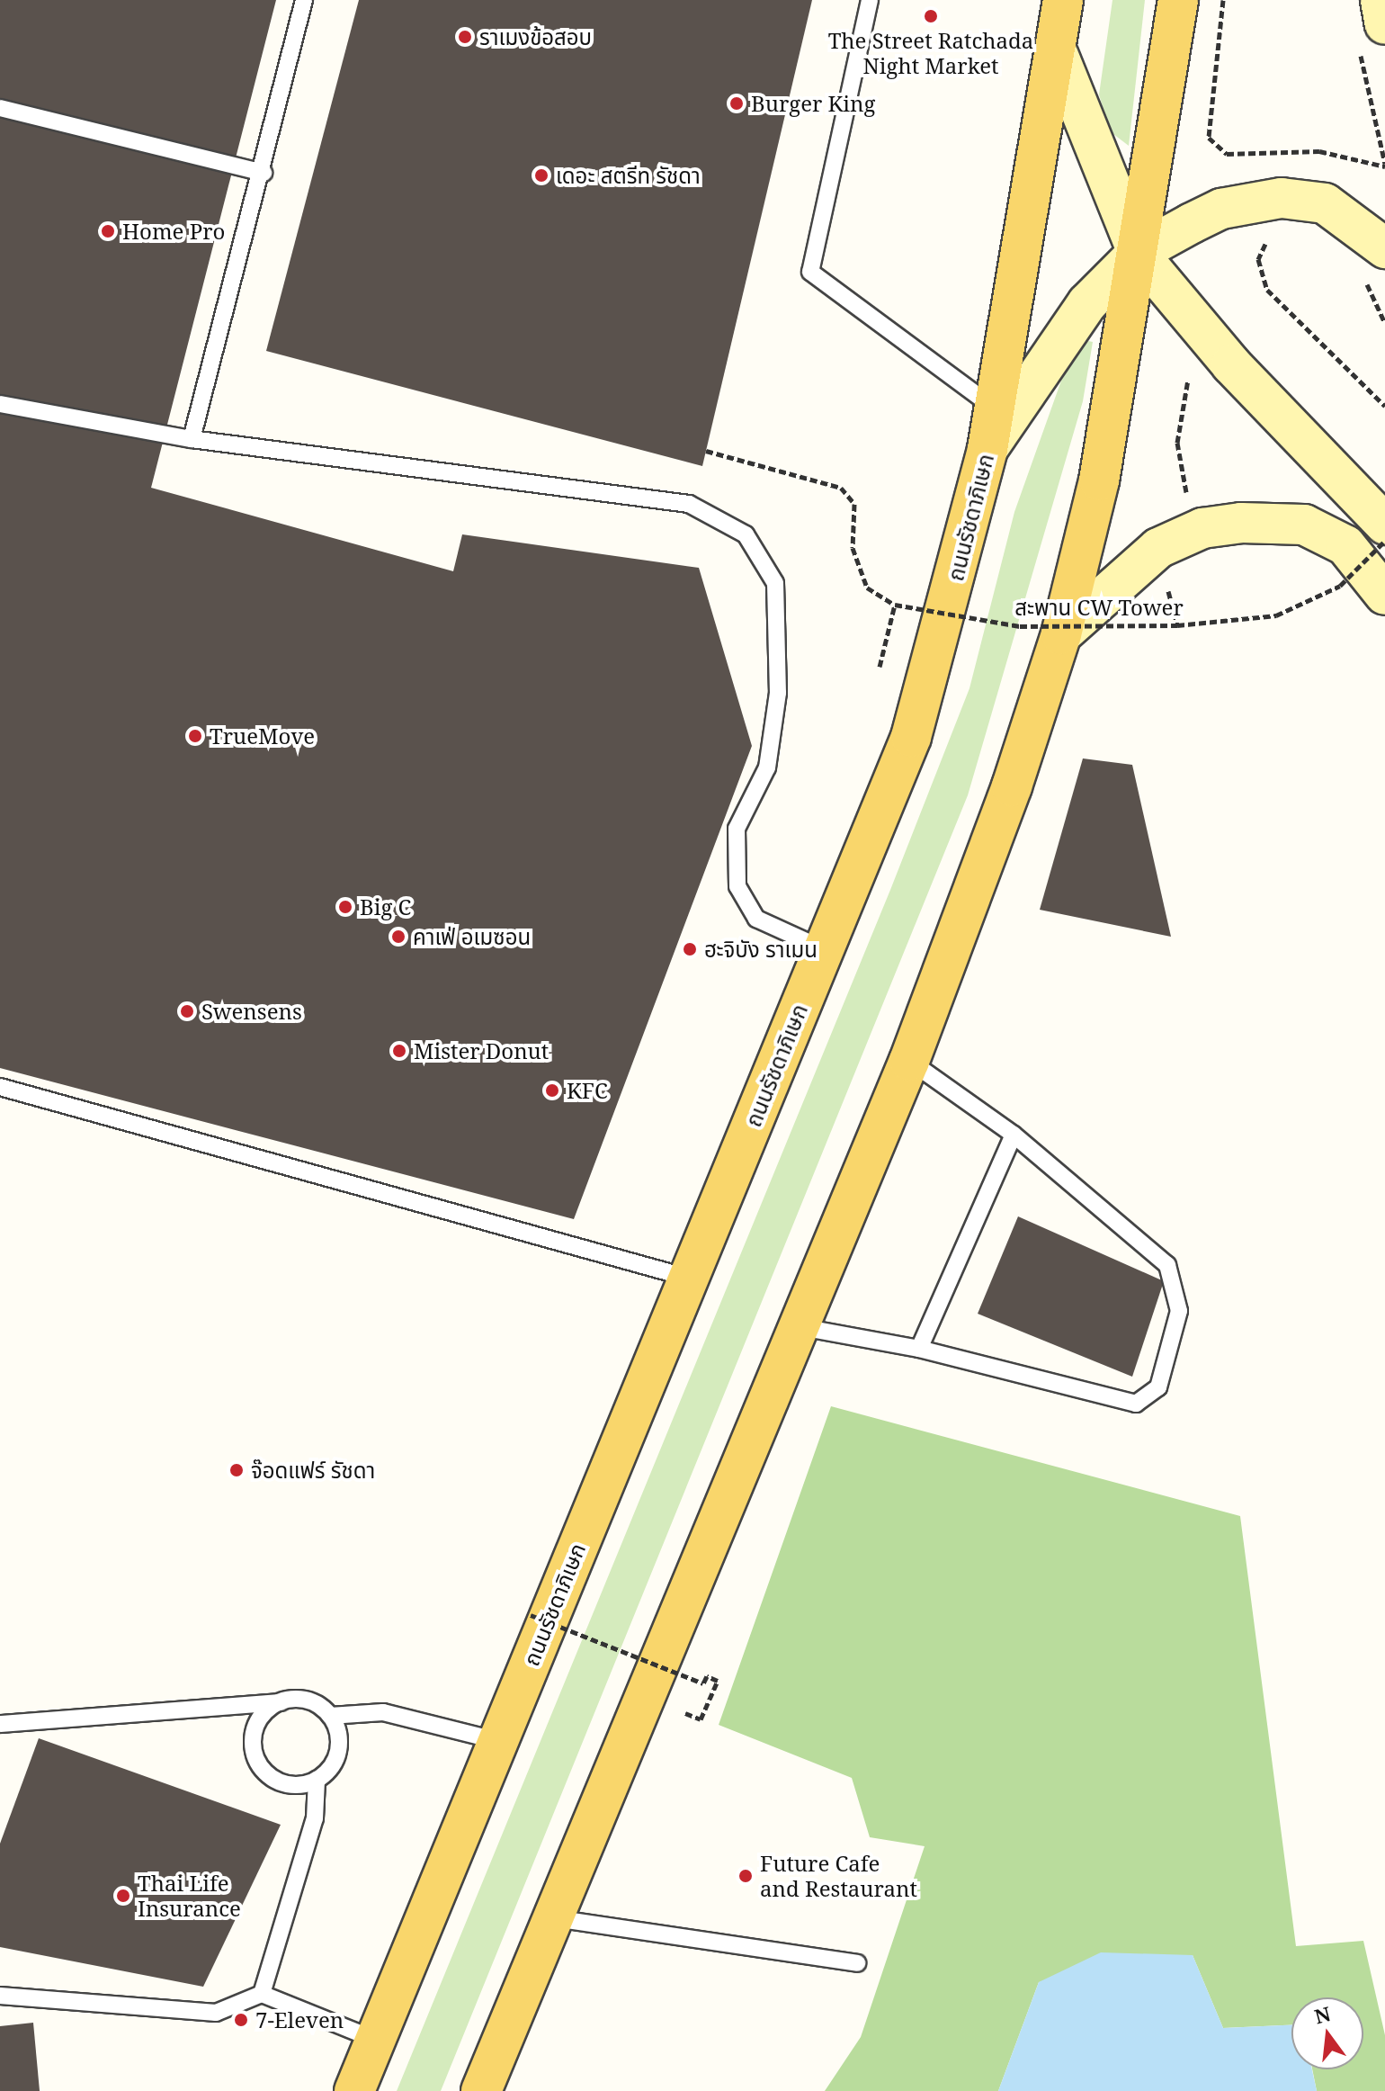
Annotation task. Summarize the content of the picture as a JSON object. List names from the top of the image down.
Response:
{
  "streets": {
    "main road": ["ถนนรัชดาภิเษก"],
    "path": ["สะพาน CW Tower"]
  },
  "places": [
    "The Street Ratchada Night Market",
    "ราเมงข้อสอบ",
    "Burger King",
    "เดอะ สตรีท รัชดา",
    "Home Pro",
    "TrueMove",
    "Big C",
    "คาเฟ่ อเมซอน",
    "ฮะจิบัง ราเมน",
    "Swensens",
    "Mister Donut",
    "KFC",
    "จ๊อดแฟร์ รัชดา",
    "Future Cafe and Restaurant",
    "Thai Life Insurance",
    "7-Eleven"
  ],
  "north": "top"
}
